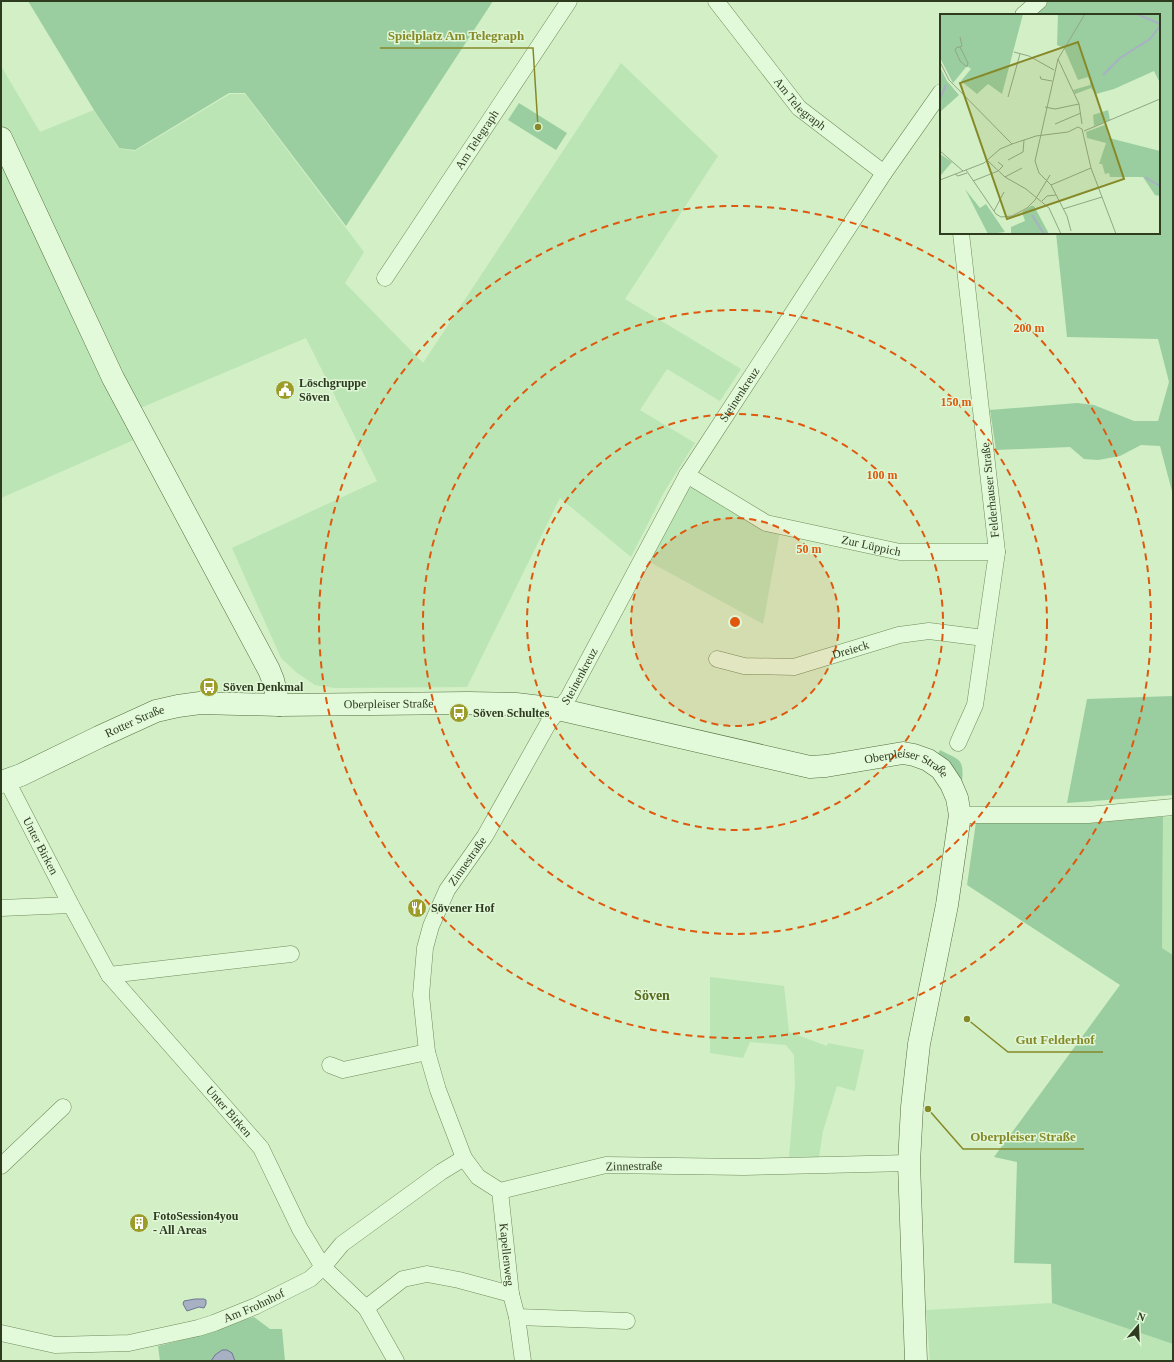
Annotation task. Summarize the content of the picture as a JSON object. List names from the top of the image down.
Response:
{
  "streets": {
    "main road": ["Oberpleiser Straße", "Rotter Straße"],
    "street": [
      "Am Telegraph",
      "Steinenkreuz",
      "Felderhauser Straße",
      "Zur Lüppich",
      "Dreieck",
      "Unter Birken",
      "Zinnestraße",
      "Kapellenweg",
      "Am Frohnhof"
    ]
  },
  "crossings": [
    ["Am Telegraph", "Steinenkreuz"],
    ["Steinenkreuz", "Zur Lüppich"],
    ["Steinenkreuz", "Oberpleiser Straße"],
    ["Steinenkreuz", "Zinnestraße"],
    ["Felderhauser Straße", "Zur Lüppich"],
    ["Felderhauser Straße", "Dreieck"],
    ["Oberpleiser Straße", "Rotter Straße"],
    ["Oberpleiser Straße", "Zinnestraße"],
    ["Rotter Straße", "Unter Birken"],
    ["Unter Birken", "Am Frohnhof"],
    ["Zinnestraße", "Kapellenweg"],
    ["Zinnestraße", "Am Frohnhof"]
  ],
  "districts": ["Söven"],
  "places": {
    "other": ["Spielplatz Am Telegraph", "Gut Felderhof", "Oberpleiser Straße"],
    "public building": ["Löschgruppe Söven"],
    "bus stop": ["Söven Denkmal", "Söven Schultes"],
    "restaurant": ["Sövener Hof"],
    "building": ["FotoSession4you - All Areas"]
  },
  "north": "top",
  "rings": [
    "200 m",
    "150 m",
    "100 m",
    "50 m"
  ]
}
